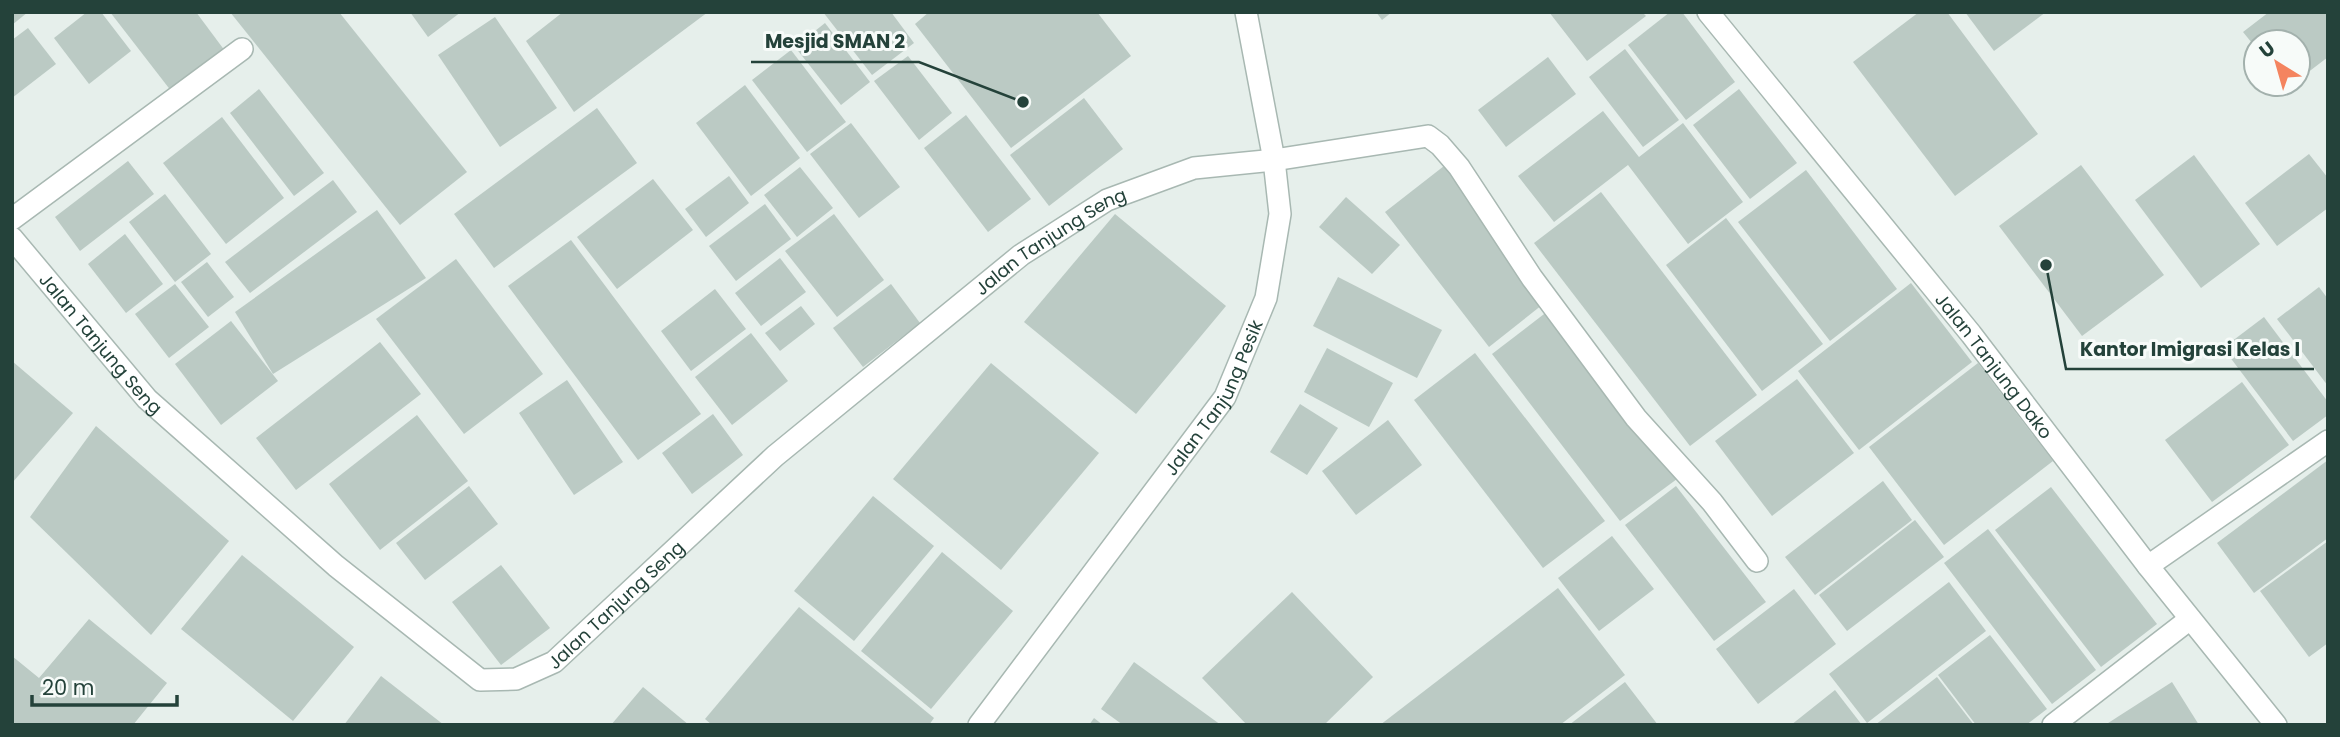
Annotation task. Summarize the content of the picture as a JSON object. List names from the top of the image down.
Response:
{
  "streets": {
    "street": ["Jalan Tanjung Seng", "Jalan Tanjung Dako", "Jalan Tanjung Pesik"]
  },
  "crossings": [
    ["Jalan Tanjung Seng", "Jalan Tanjung Pesik"]
  ],
  "places": ["Mesjid SMAN 2", "Kantor Imigrasi Kelas I"],
  "scale_bar": "20 m",
  "north": "top left"
}
